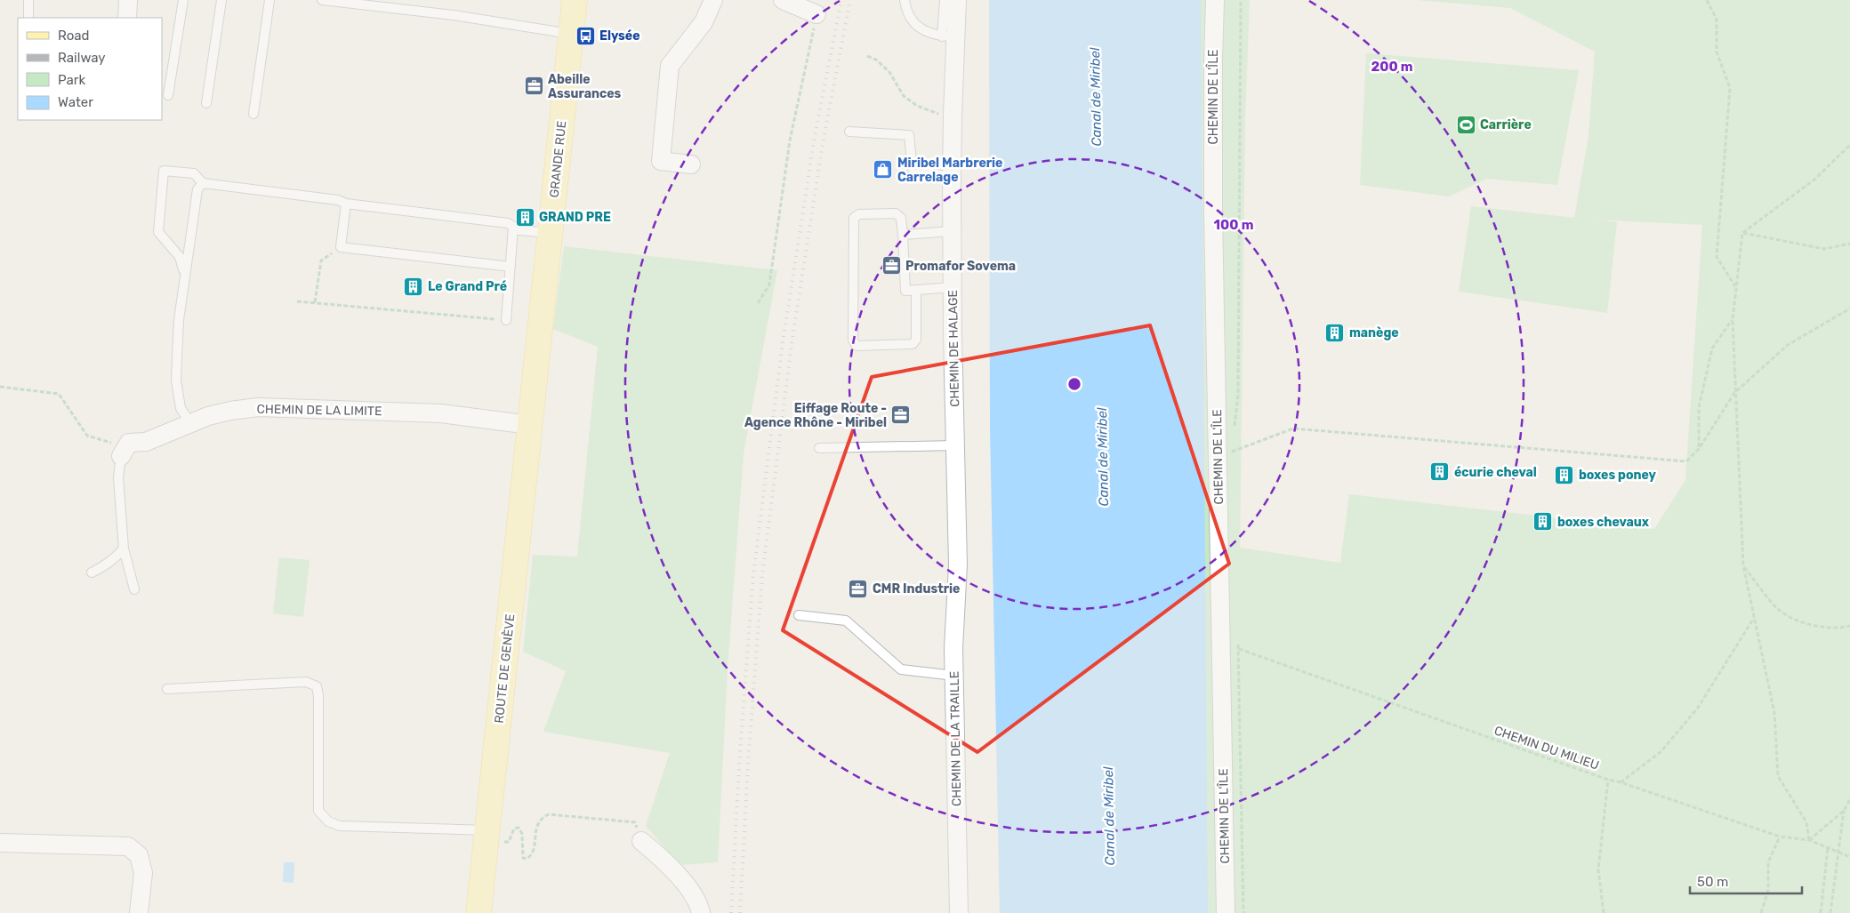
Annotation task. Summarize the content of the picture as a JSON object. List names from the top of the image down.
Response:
{
  "streets": {
    "main road": ["GRANDE RUE", "ROUTE DE GENÈVE"],
    "street": [
      "CHEMIN DE L'ÎLE",
      "CHEMIN DE HALAGE",
      "CHEMIN DE LA LIMITE",
      "CHEMIN DE LA TRAILLE"
    ],
    "path": ["CHEMIN DU MILIEU"]
  },
  "crossings": [
    ["GRANDE RUE", "CHEMIN DE LA LIMITE"],
    ["GRANDE RUE", "ROUTE DE GENÈVE"],
    ["CHEMIN DE HALAGE", "CHEMIN DE LA TRAILLE"],
    ["CHEMIN DE LA LIMITE", "ROUTE DE GENÈVE"]
  ],
  "water": ["Canal de Miribel"],
  "places": {
    "bus stop": ["Elysée"],
    "office": [
      "Abeille Assurances",
      "Promafor Sovema",
      "Eiffage Route - Agence Rhône - Miribel",
      "CMR Industrie"
    ],
    "sports": ["Carrière"],
    "shop": ["Miribel Marbrerie Carrelage"],
    "building": [
      "GRAND PRE",
      "Le Grand Pré",
      "manège",
      "écurie cheval",
      "boxes poney",
      "boxes chevaux"
    ]
  },
  "legend": [
    "Road",
    "Railway",
    "Park",
    "Water"
  ],
  "scale_bar": "50 m",
  "rings": ["200 m", "100 m"]
}
